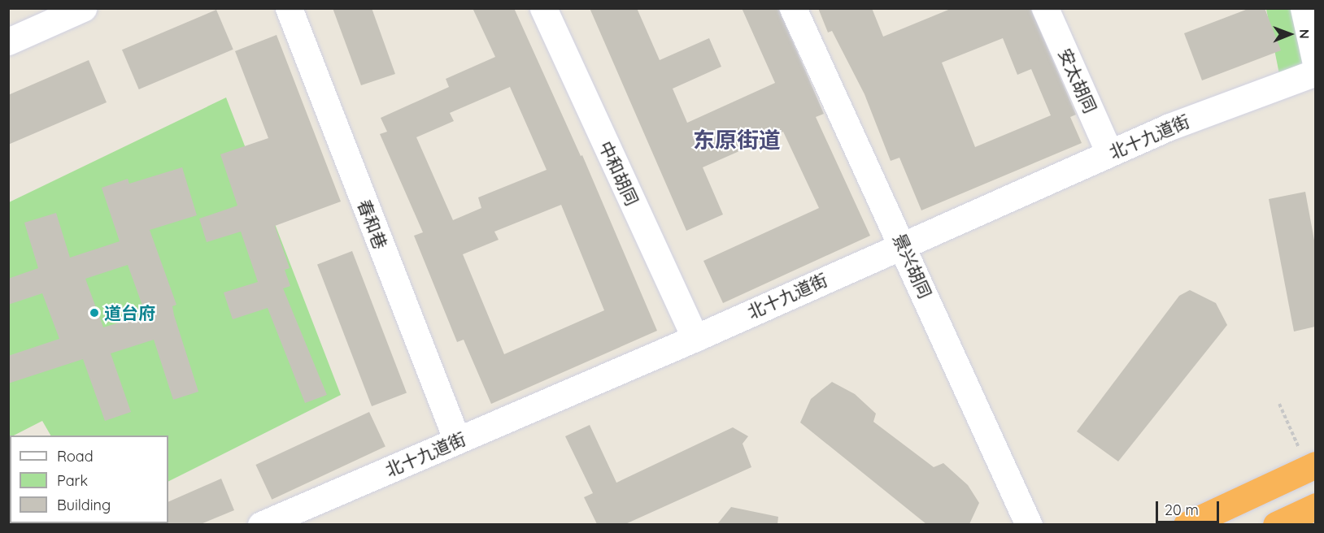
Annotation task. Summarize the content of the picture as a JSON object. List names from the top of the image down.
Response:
{
  "streets": {
    "street": [
      "安太胡同",
      "北十九道街",
      "中和胡同",
      "春和巷",
      "景兴胡同"
    ]
  },
  "crossings": [
    ["安太胡同", "北十九道街"],
    ["北十九道街", "中和胡同"],
    ["北十九道街", "春和巷"],
    ["北十九道街", "景兴胡同"]
  ],
  "districts": ["东原街道"],
  "places": ["道台府"],
  "legend": ["Road", "Park", "Building"],
  "scale_bar": "20 m",
  "north": "right"
}
